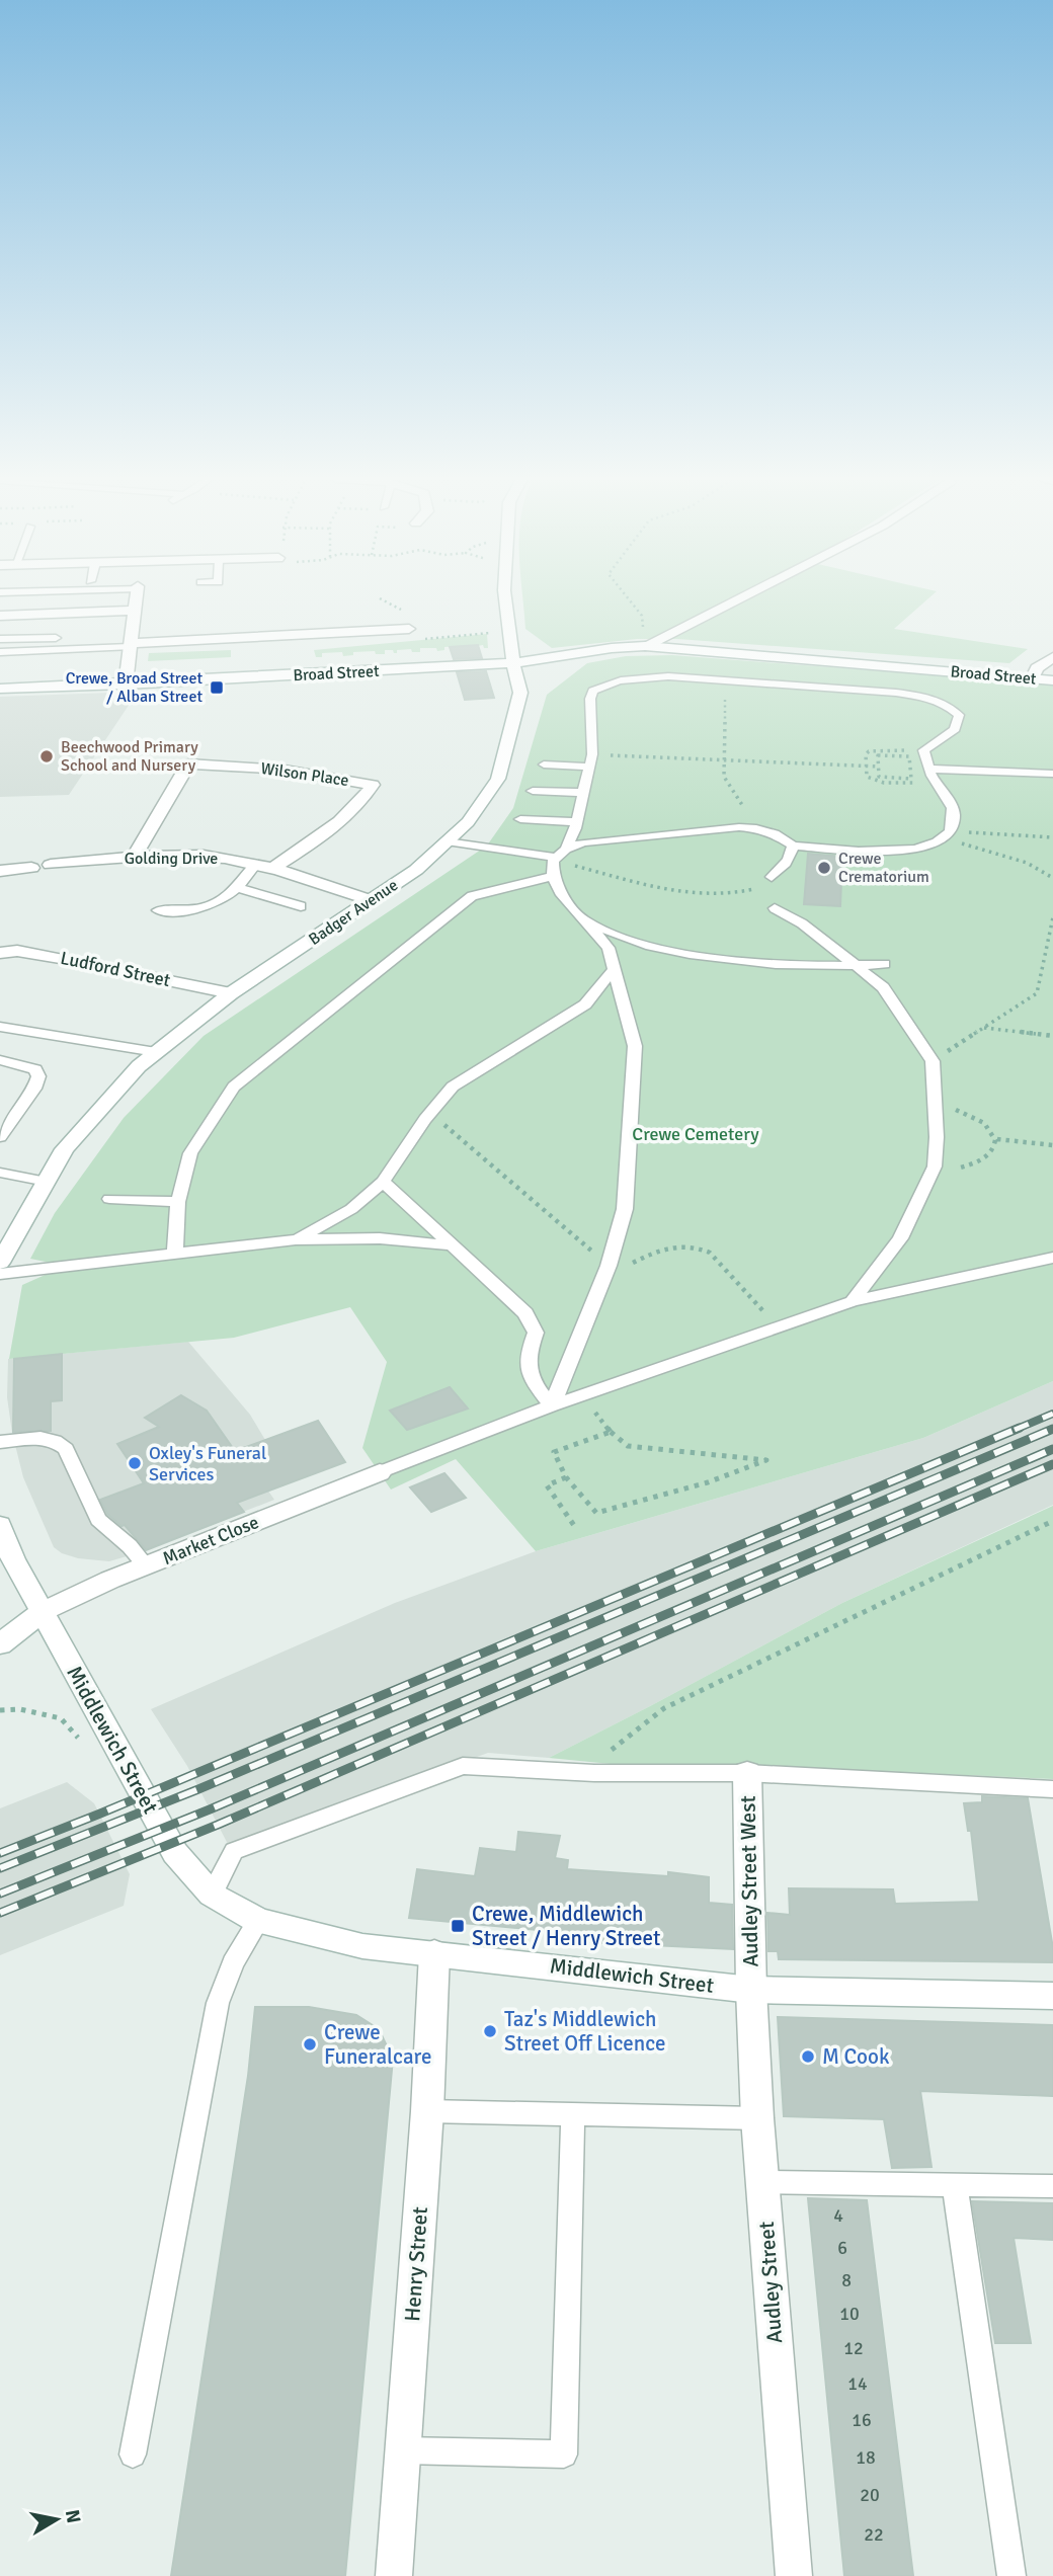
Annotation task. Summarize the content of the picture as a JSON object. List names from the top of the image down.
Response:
{
  "streets": {
    "street": [
      "Broad Street",
      "Wilson Place",
      "Golding Drive",
      "Badger Avenue",
      "Ludford Street",
      "Market Close",
      "Middlewich Street",
      "Audley Street West",
      "Henry Street",
      "Audley Street"
    ]
  },
  "crossings": [
    ["Broad Street", "Badger Avenue"],
    ["Wilson Place", "Golding Drive"],
    ["Golding Drive", "Badger Avenue"],
    ["Badger Avenue", "Ludford Street"],
    ["Market Close", "Middlewich Street"],
    ["Middlewich Street", "Audley Street West"],
    ["Middlewich Street", "Henry Street"],
    ["Middlewich Street", "Audley Street"],
    ["Audley Street West", "Audley Street"]
  ],
  "parks": ["Crewe Cemetery"],
  "places": {
    "transit": ["Crewe, Broad Street / Alban Street", "Crewe, Middlewich Street / Henry Street"],
    "other": [
      "Beechwood Primary School and Nursery",
      "Crewe Crematorium",
      "Oxley's Funeral Services",
      "Taz's Middlewich Street Off Licence",
      "Crewe Funeralcare",
      "M Cook"
    ]
  },
  "house_numbers": [
    "4",
    "6",
    "8",
    "10",
    "12",
    "14",
    "16",
    "18",
    "20",
    "22"
  ],
  "north": "right"
}
